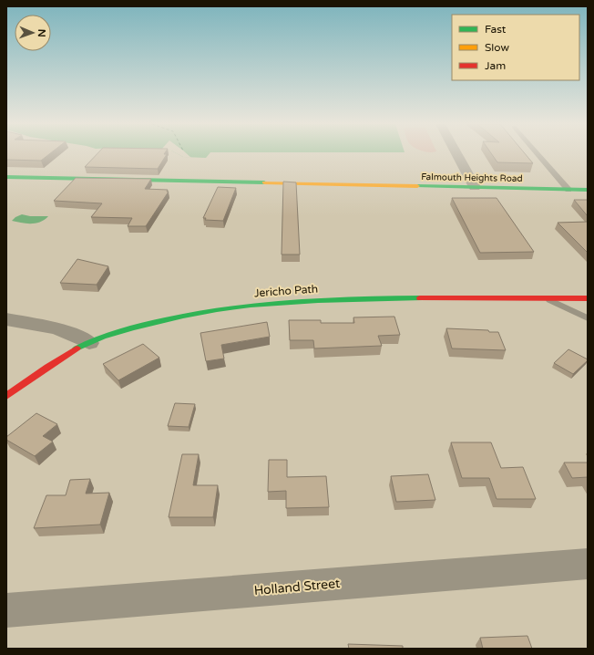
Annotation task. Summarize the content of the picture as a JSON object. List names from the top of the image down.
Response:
{
  "streets": {
    "main road": ["Falmouth Heights Road", "Jericho Path"],
    "street": ["Holland Street"]
  },
  "legend": ["Fast", "Slow", "Jam"],
  "north": "right"
}
